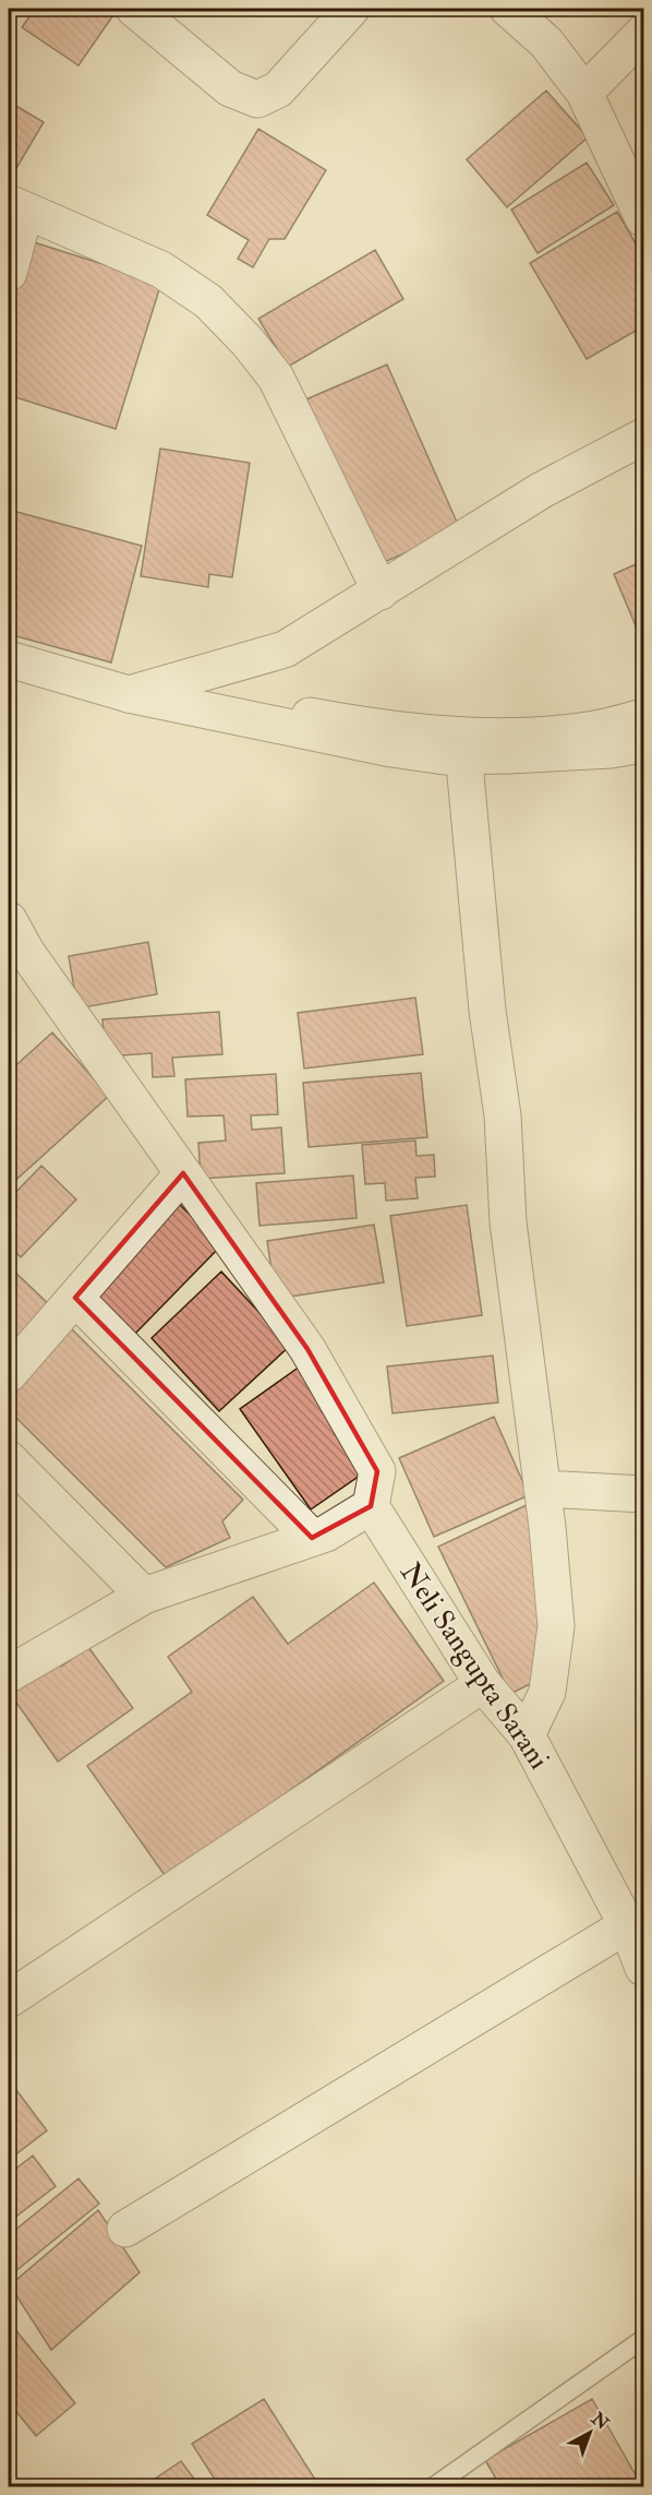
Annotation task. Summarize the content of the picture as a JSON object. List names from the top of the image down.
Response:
{
  "streets": {
    "street": ["Neli Sangupta Sarani"]
  },
  "north": "top right"
}
